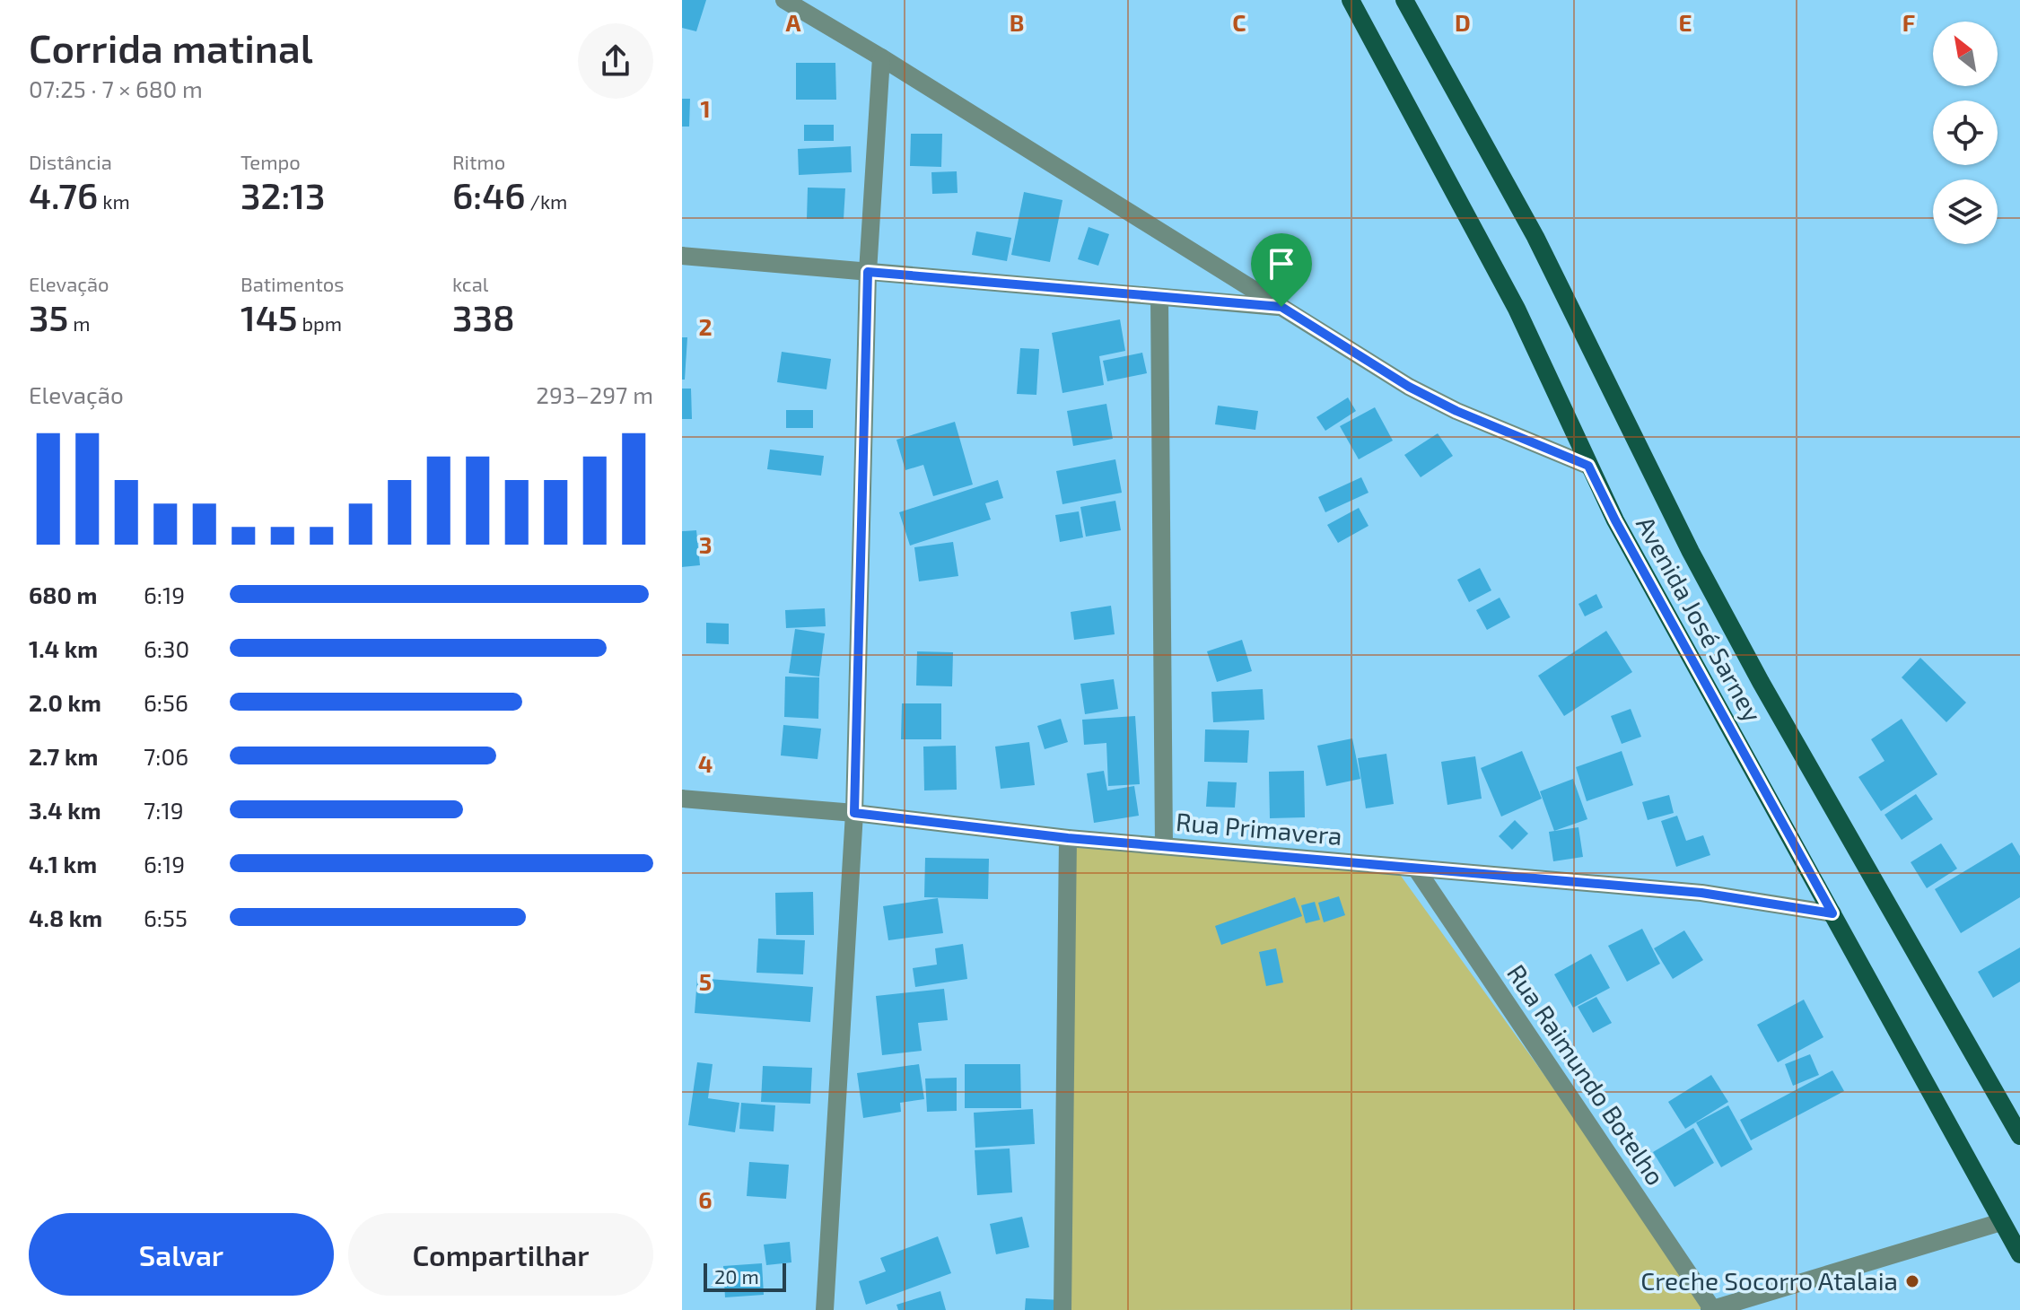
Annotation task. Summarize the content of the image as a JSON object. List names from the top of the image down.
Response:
{
  "streets": {
    "main road": ["Avenida José Sarney"],
    "street": ["Rua Primavera", "Rua Raimundo Botelho"]
  },
  "crossings": [
    ["Avenida José Sarney", "Rua Primavera"],
    ["Rua Primavera", "Rua Raimundo Botelho"]
  ],
  "places": ["Creche Socorro Atalaia"],
  "scale_bar": "20 m",
  "north": "top left",
  "page": {
    "heading": ["Corrida matinal", "07:25 · 7 × 680 m"],
    "stats": [
      ["Distância", "4.76 km"],
      ["Tempo", "32:13"],
      ["Ritmo", "6:46 /km"],
      ["Elevação", "35 m"],
      ["Batimentos", "145 bpm"],
      ["kcal", "338"]
    ],
    "chart": ["Elevação", "293–297 m"],
    "list": [
      {
        "name": "680 m",
        "note": "6:19"
      },
      {
        "name": "1.4 km",
        "note": "6:30"
      },
      {
        "name": "2.0 km",
        "note": "6:56"
      },
      {
        "name": "2.7 km",
        "note": "7:06"
      },
      {
        "name": "3.4 km",
        "note": "7:19"
      },
      {
        "name": "4.1 km",
        "note": "6:19"
      },
      {
        "name": "4.8 km",
        "note": "6:55"
      }
    ],
    "buttons": ["Salvar", "Compartilhar"],
    "scale": "20 m"
  },
  "grid": {
    "columns": [
      "A",
      "B",
      "C",
      "D",
      "E",
      "F"
    ],
    "rows": [
      "1",
      "2",
      "3",
      "4",
      "5",
      "6"
    ]
  }
}
